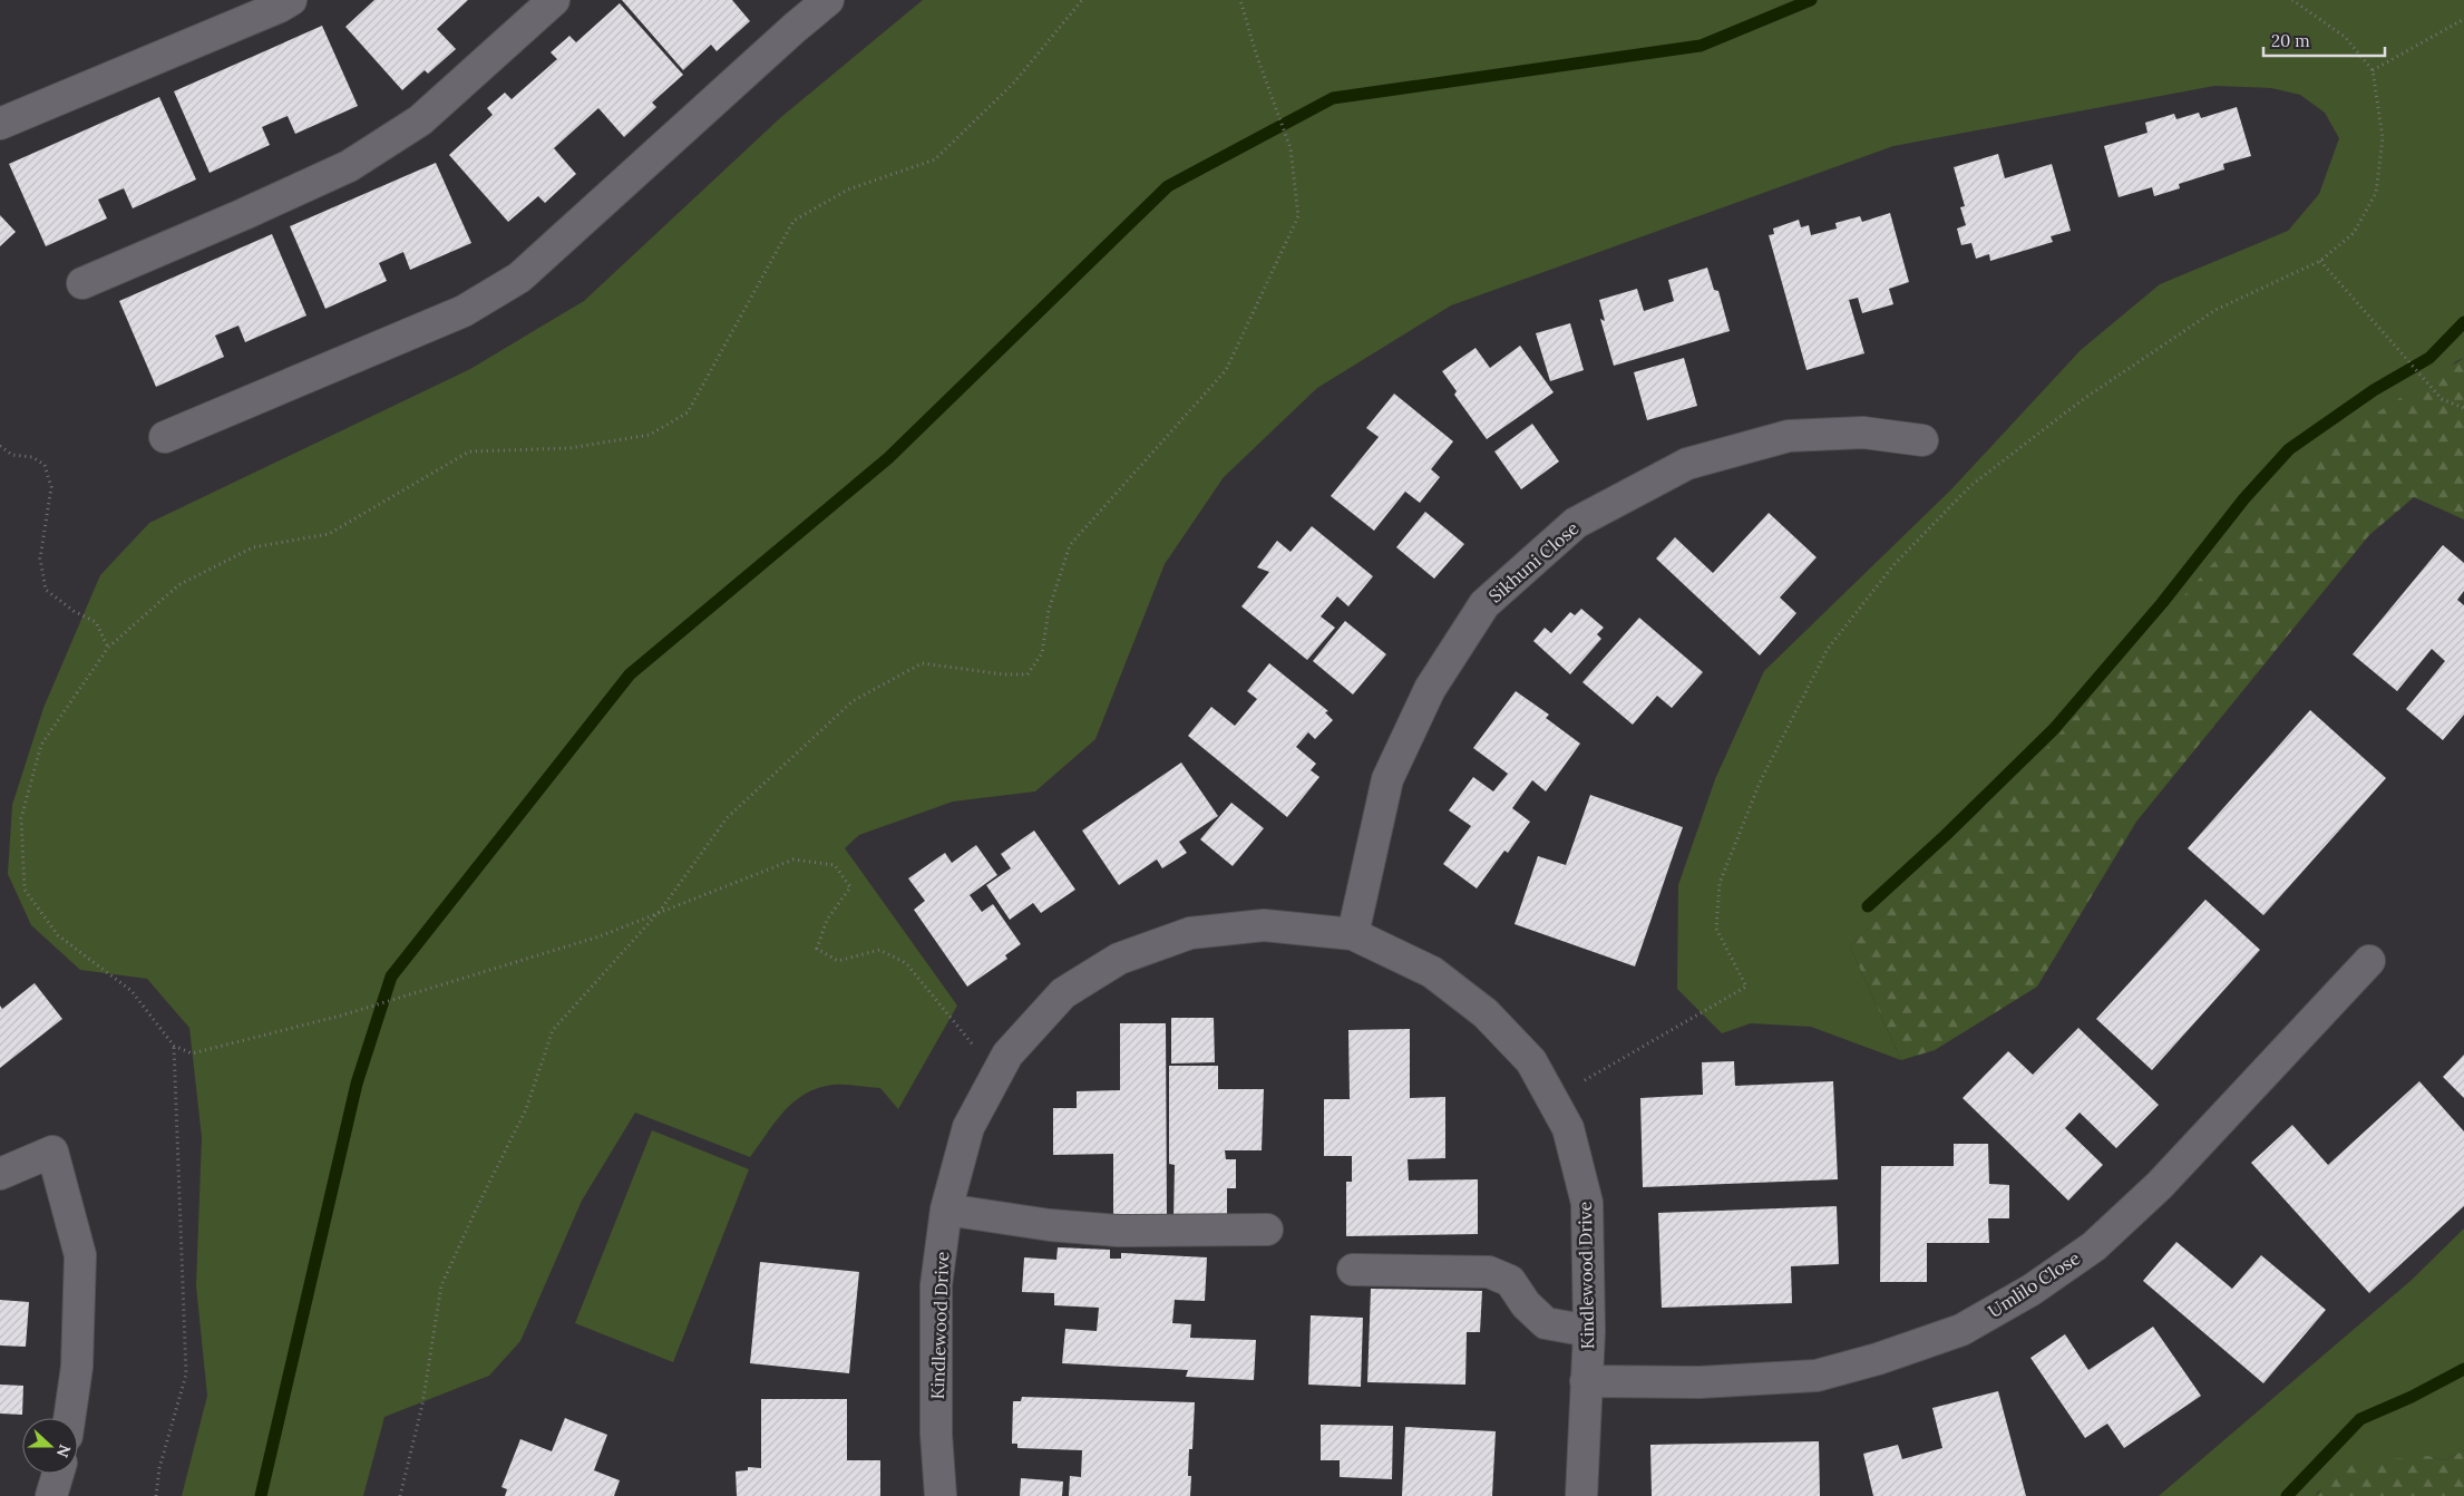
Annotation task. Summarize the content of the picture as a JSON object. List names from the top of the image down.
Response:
{
  "streets": {
    "street": ["Sikhuni Close", "Kindlewood Drive", "Umlilo Close"]
  },
  "crossings": [
    ["Sikhuni Close", "Kindlewood Drive"],
    ["Kindlewood Drive", "Umlilo Close"]
  ],
  "scale_bar": "20 m",
  "north": "right"
}
